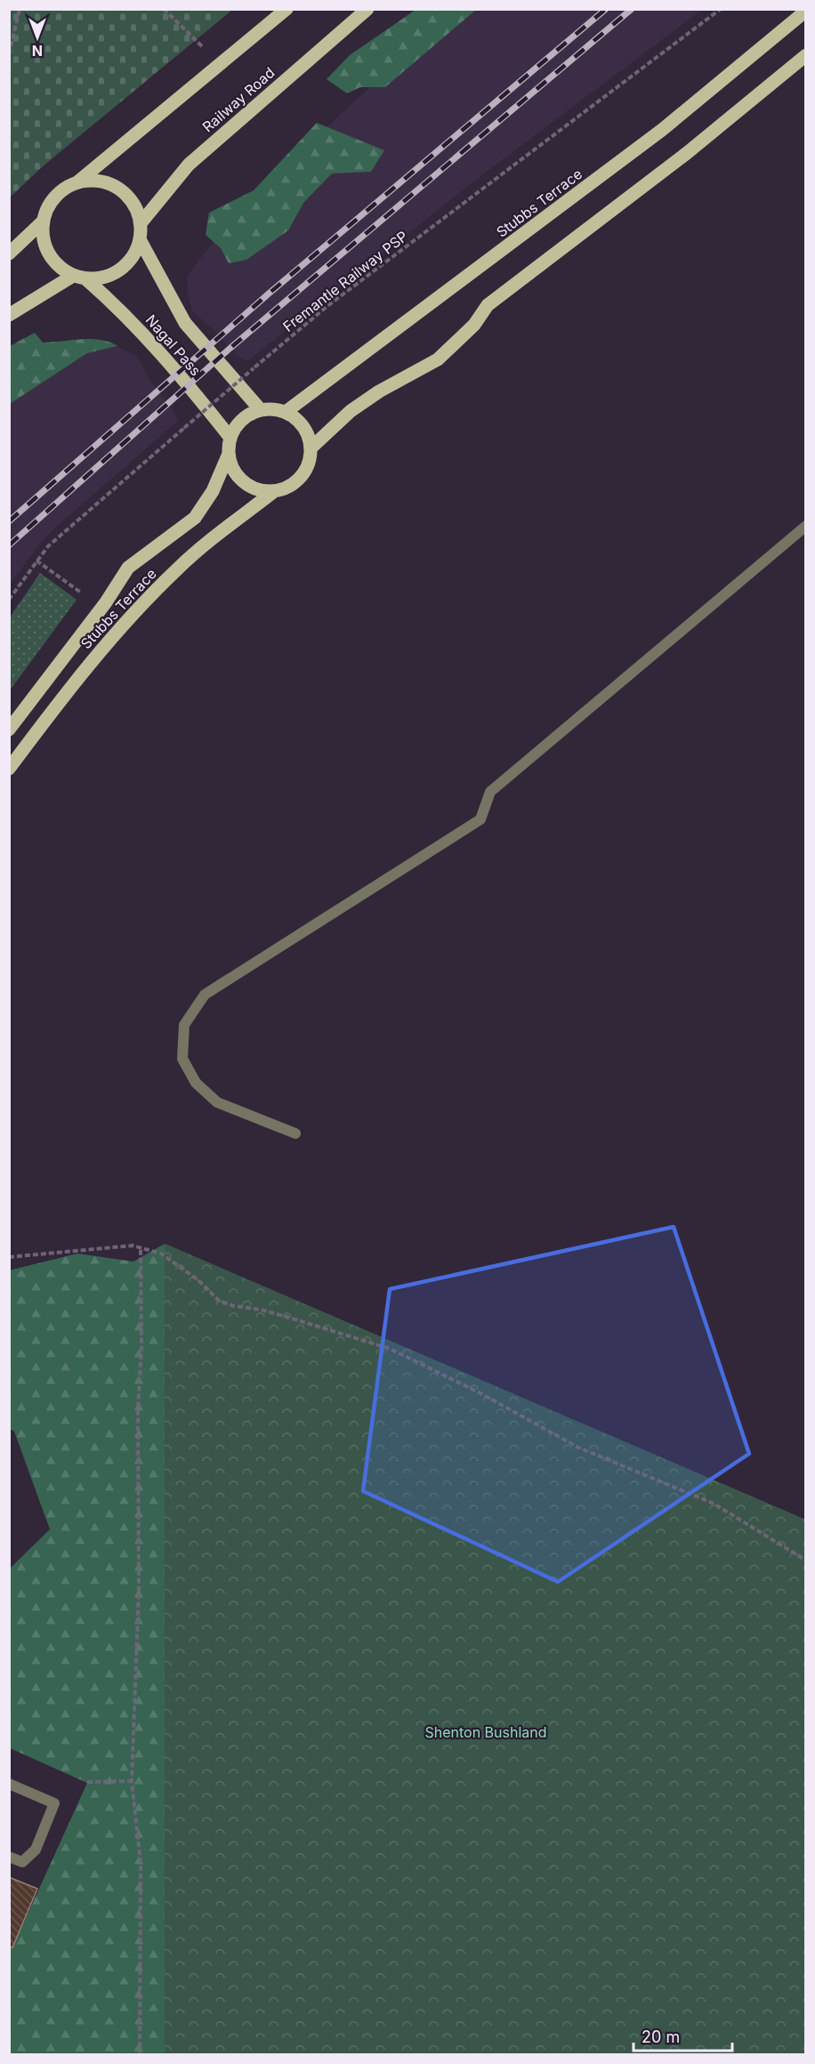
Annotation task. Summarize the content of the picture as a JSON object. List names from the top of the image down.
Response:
{
  "streets": {
    "main road": ["Railway Road", "Stubbs Terrace", "Nagal Pass"],
    "path": ["Fremantle Railway PSP"]
  },
  "crossings": [
    ["Railway Road", "Nagal Pass"],
    ["Stubbs Terrace", "Nagal Pass"]
  ],
  "parks": ["Shenton Bushland"],
  "scale_bar": "20 m",
  "north": "bottom"
}
